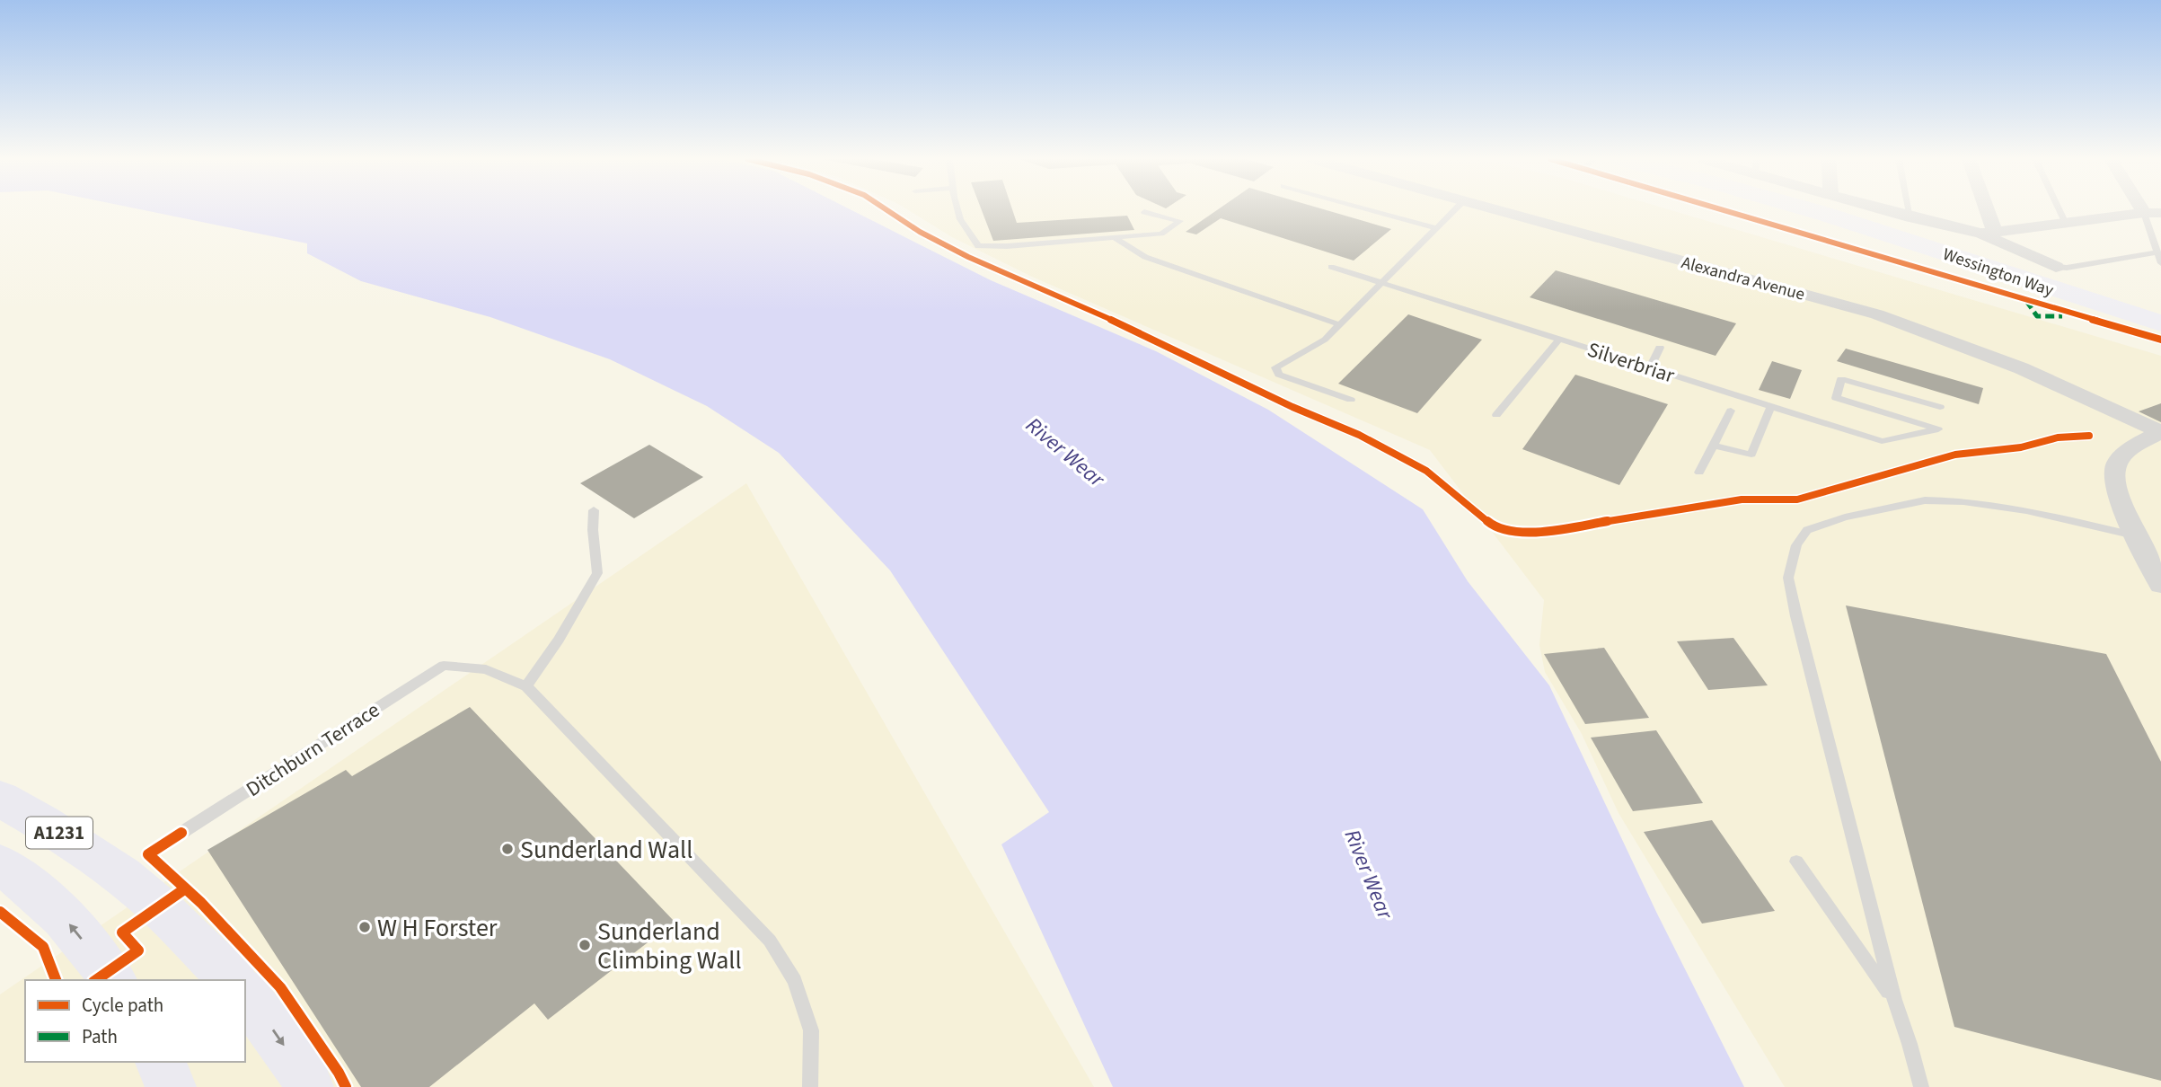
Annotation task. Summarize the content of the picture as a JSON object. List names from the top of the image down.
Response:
{
  "streets": {
    "highway": ["A1231"],
    "main road": ["Wessington Way"],
    "street": ["Alexandra Avenue"],
    "lane": ["Silverbriar", "Ditchburn Terrace"]
  },
  "water": ["River Wear"],
  "places": ["Sunderland Wall", "W H Forster", "Sunderland Climbing Wall"],
  "legend": ["Cycle path", "Path"]
}
